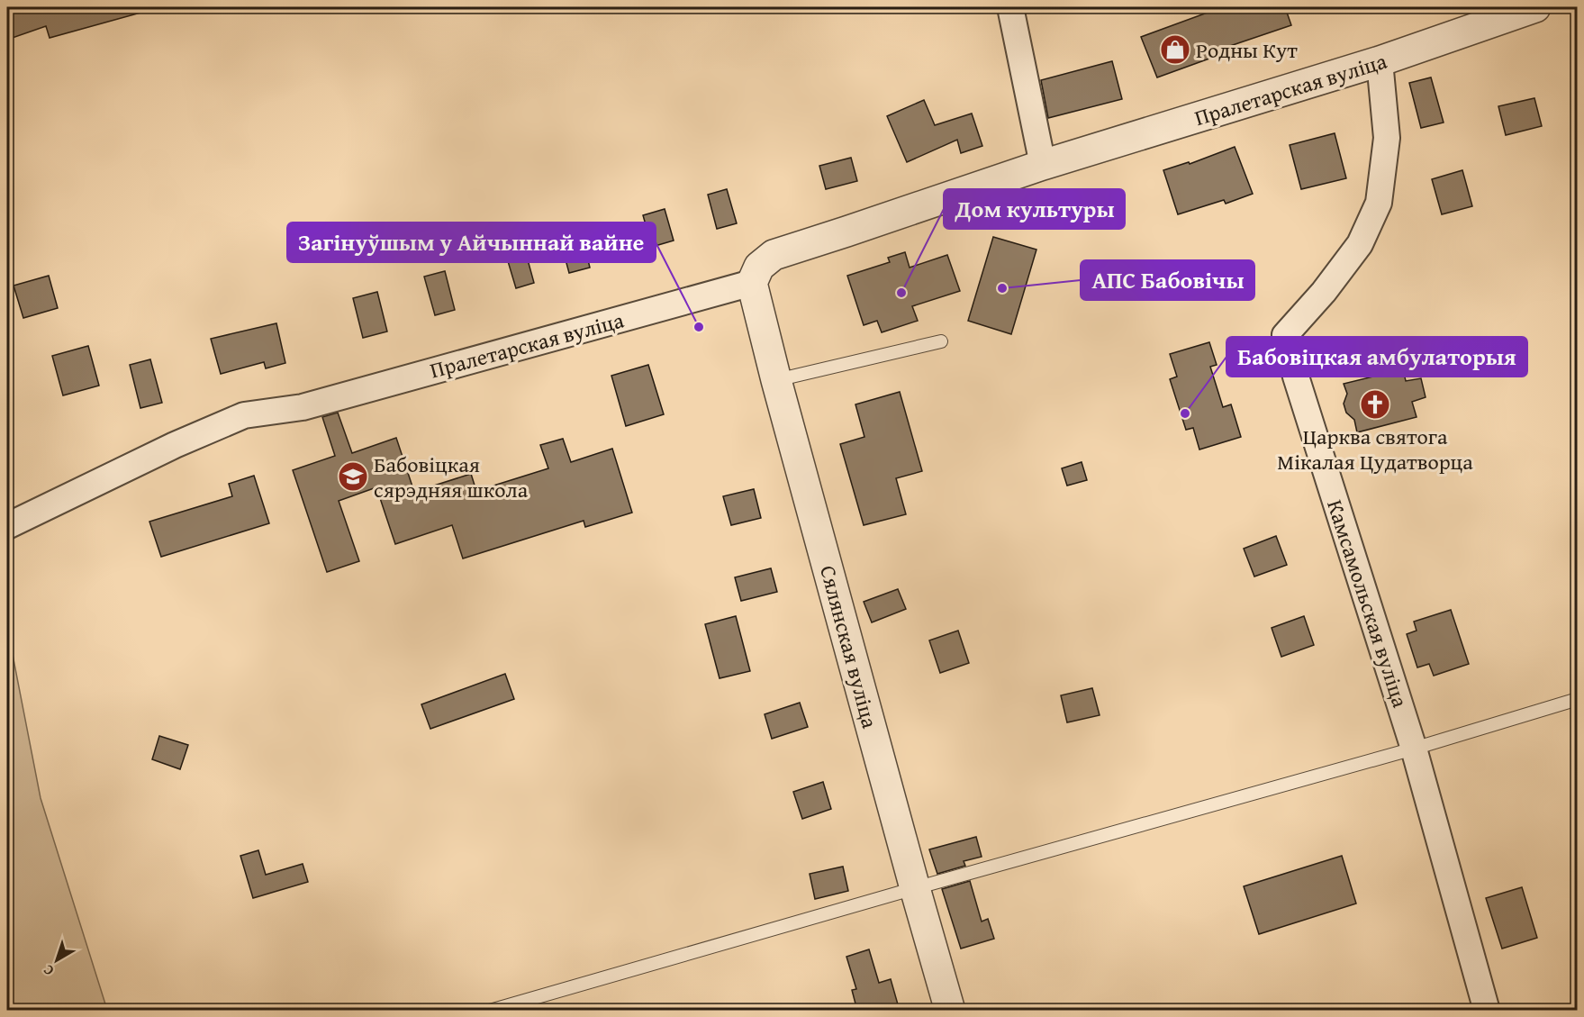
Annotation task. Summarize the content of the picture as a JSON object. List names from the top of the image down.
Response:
{
  "streets": {
    "street": ["Пралетарская вуліца", "Камсамольская вуліца", "Сялянская вуліца"]
  },
  "crossings": [
    ["Пралетарская вуліца", "Камсамольская вуліца"],
    ["Пралетарская вуліца", "Сялянская вуліца"]
  ],
  "places": {
    "shop": ["Родны Кут"],
    "other": [
      "АПС Бабовічы",
      "Дом культуры",
      "Загінуўшым у Айчыннай вайне",
      "Бабовіцкая амбулаторыя"
    ],
    "church": ["Царква святога Мікалая Цудатворца"],
    "school or university": ["Бабовіцкая сярэдняя школа"]
  },
  "north": "bottom left"
}
